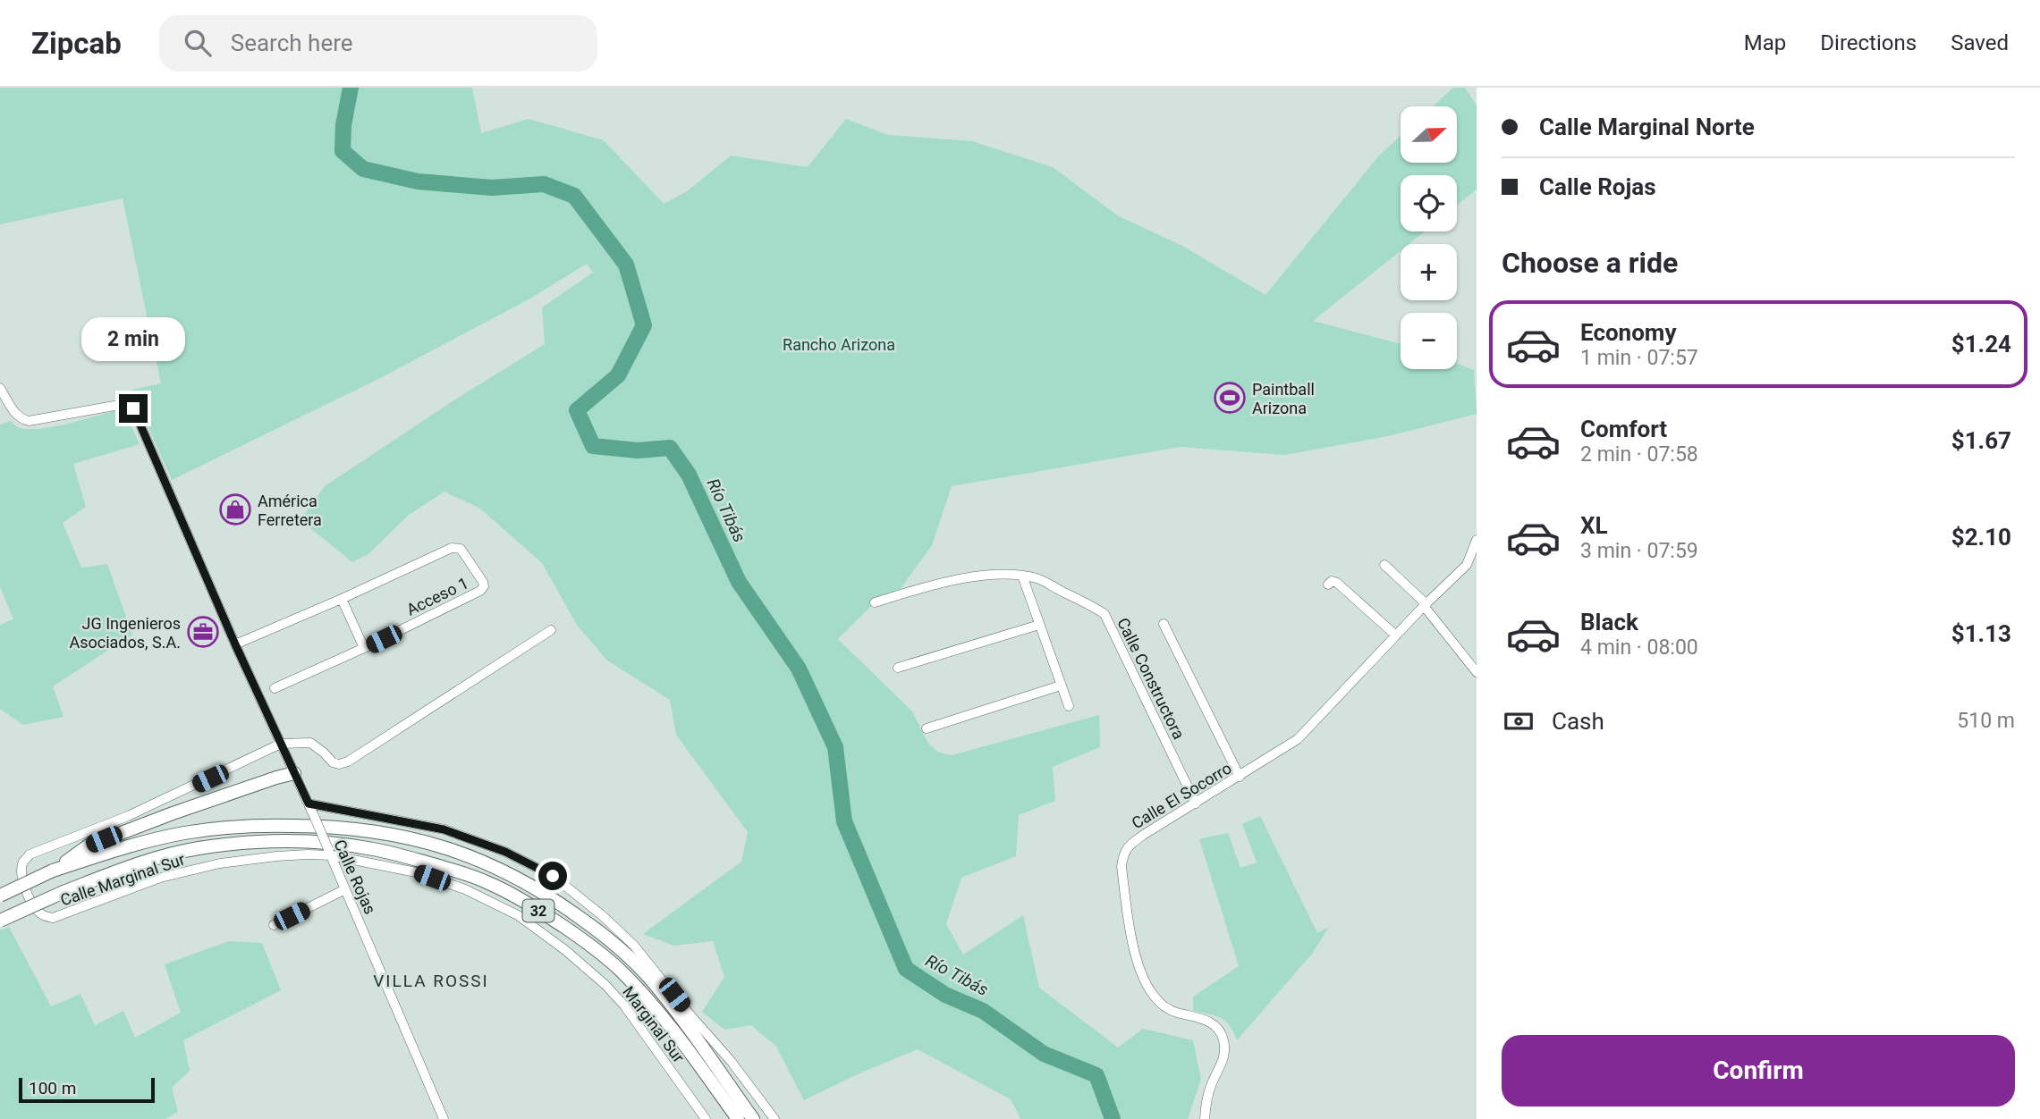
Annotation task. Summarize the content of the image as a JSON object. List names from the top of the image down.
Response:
{
  "streets": {
    "highway": ["32"],
    "street": [
      "Acceso 1",
      "Calle Constructora",
      "Calle El Socorro",
      "Calle Rojas",
      "Calle Marginal Sur",
      "Marginal Sur"
    ]
  },
  "crossings": [
    ["Acceso 1", "Calle Rojas"],
    ["Calle Constructora", "Calle El Socorro"],
    ["Calle Rojas", "Calle Marginal Sur"],
    ["Calle Rojas", "Marginal Sur"],
    ["Calle Marginal Sur", "Marginal Sur"]
  ],
  "districts": ["VILLA ROSSI"],
  "water": ["Río Tibás"],
  "parks": ["Rancho Arizona"],
  "places": {
    "sports": ["Paintball Arizona"],
    "shop": ["América Ferretera"],
    "office": ["JG Ingenieros Asociados, S.A."]
  },
  "scale_bar": "100 m",
  "north": "right",
  "page": {
    "header": "Zipcab",
    "search": "Search here",
    "nav": ["Map", "Directions", "Saved"],
    "banner": ["Calle Marginal Norte", "Calle Rojas"],
    "map_buttons": ["+", "−"],
    "heading": "Choose a ride",
    "list": [
      {
        "name": "Economy",
        "note": "1 min · 07:57",
        "value": "$1.24"
      },
      {
        "name": "Comfort",
        "note": "2 min · 07:58",
        "value": "$1.67"
      },
      {
        "name": "XL",
        "note": "3 min · 07:59",
        "value": "$2.10"
      },
      {
        "name": "Black",
        "note": "4 min · 08:00",
        "value": "$1.13"
      }
    ],
    "bubble": "2 min",
    "pay": ["Cash", "510 m"],
    "buttons": "Confirm",
    "scale": "100 m"
  }
}
